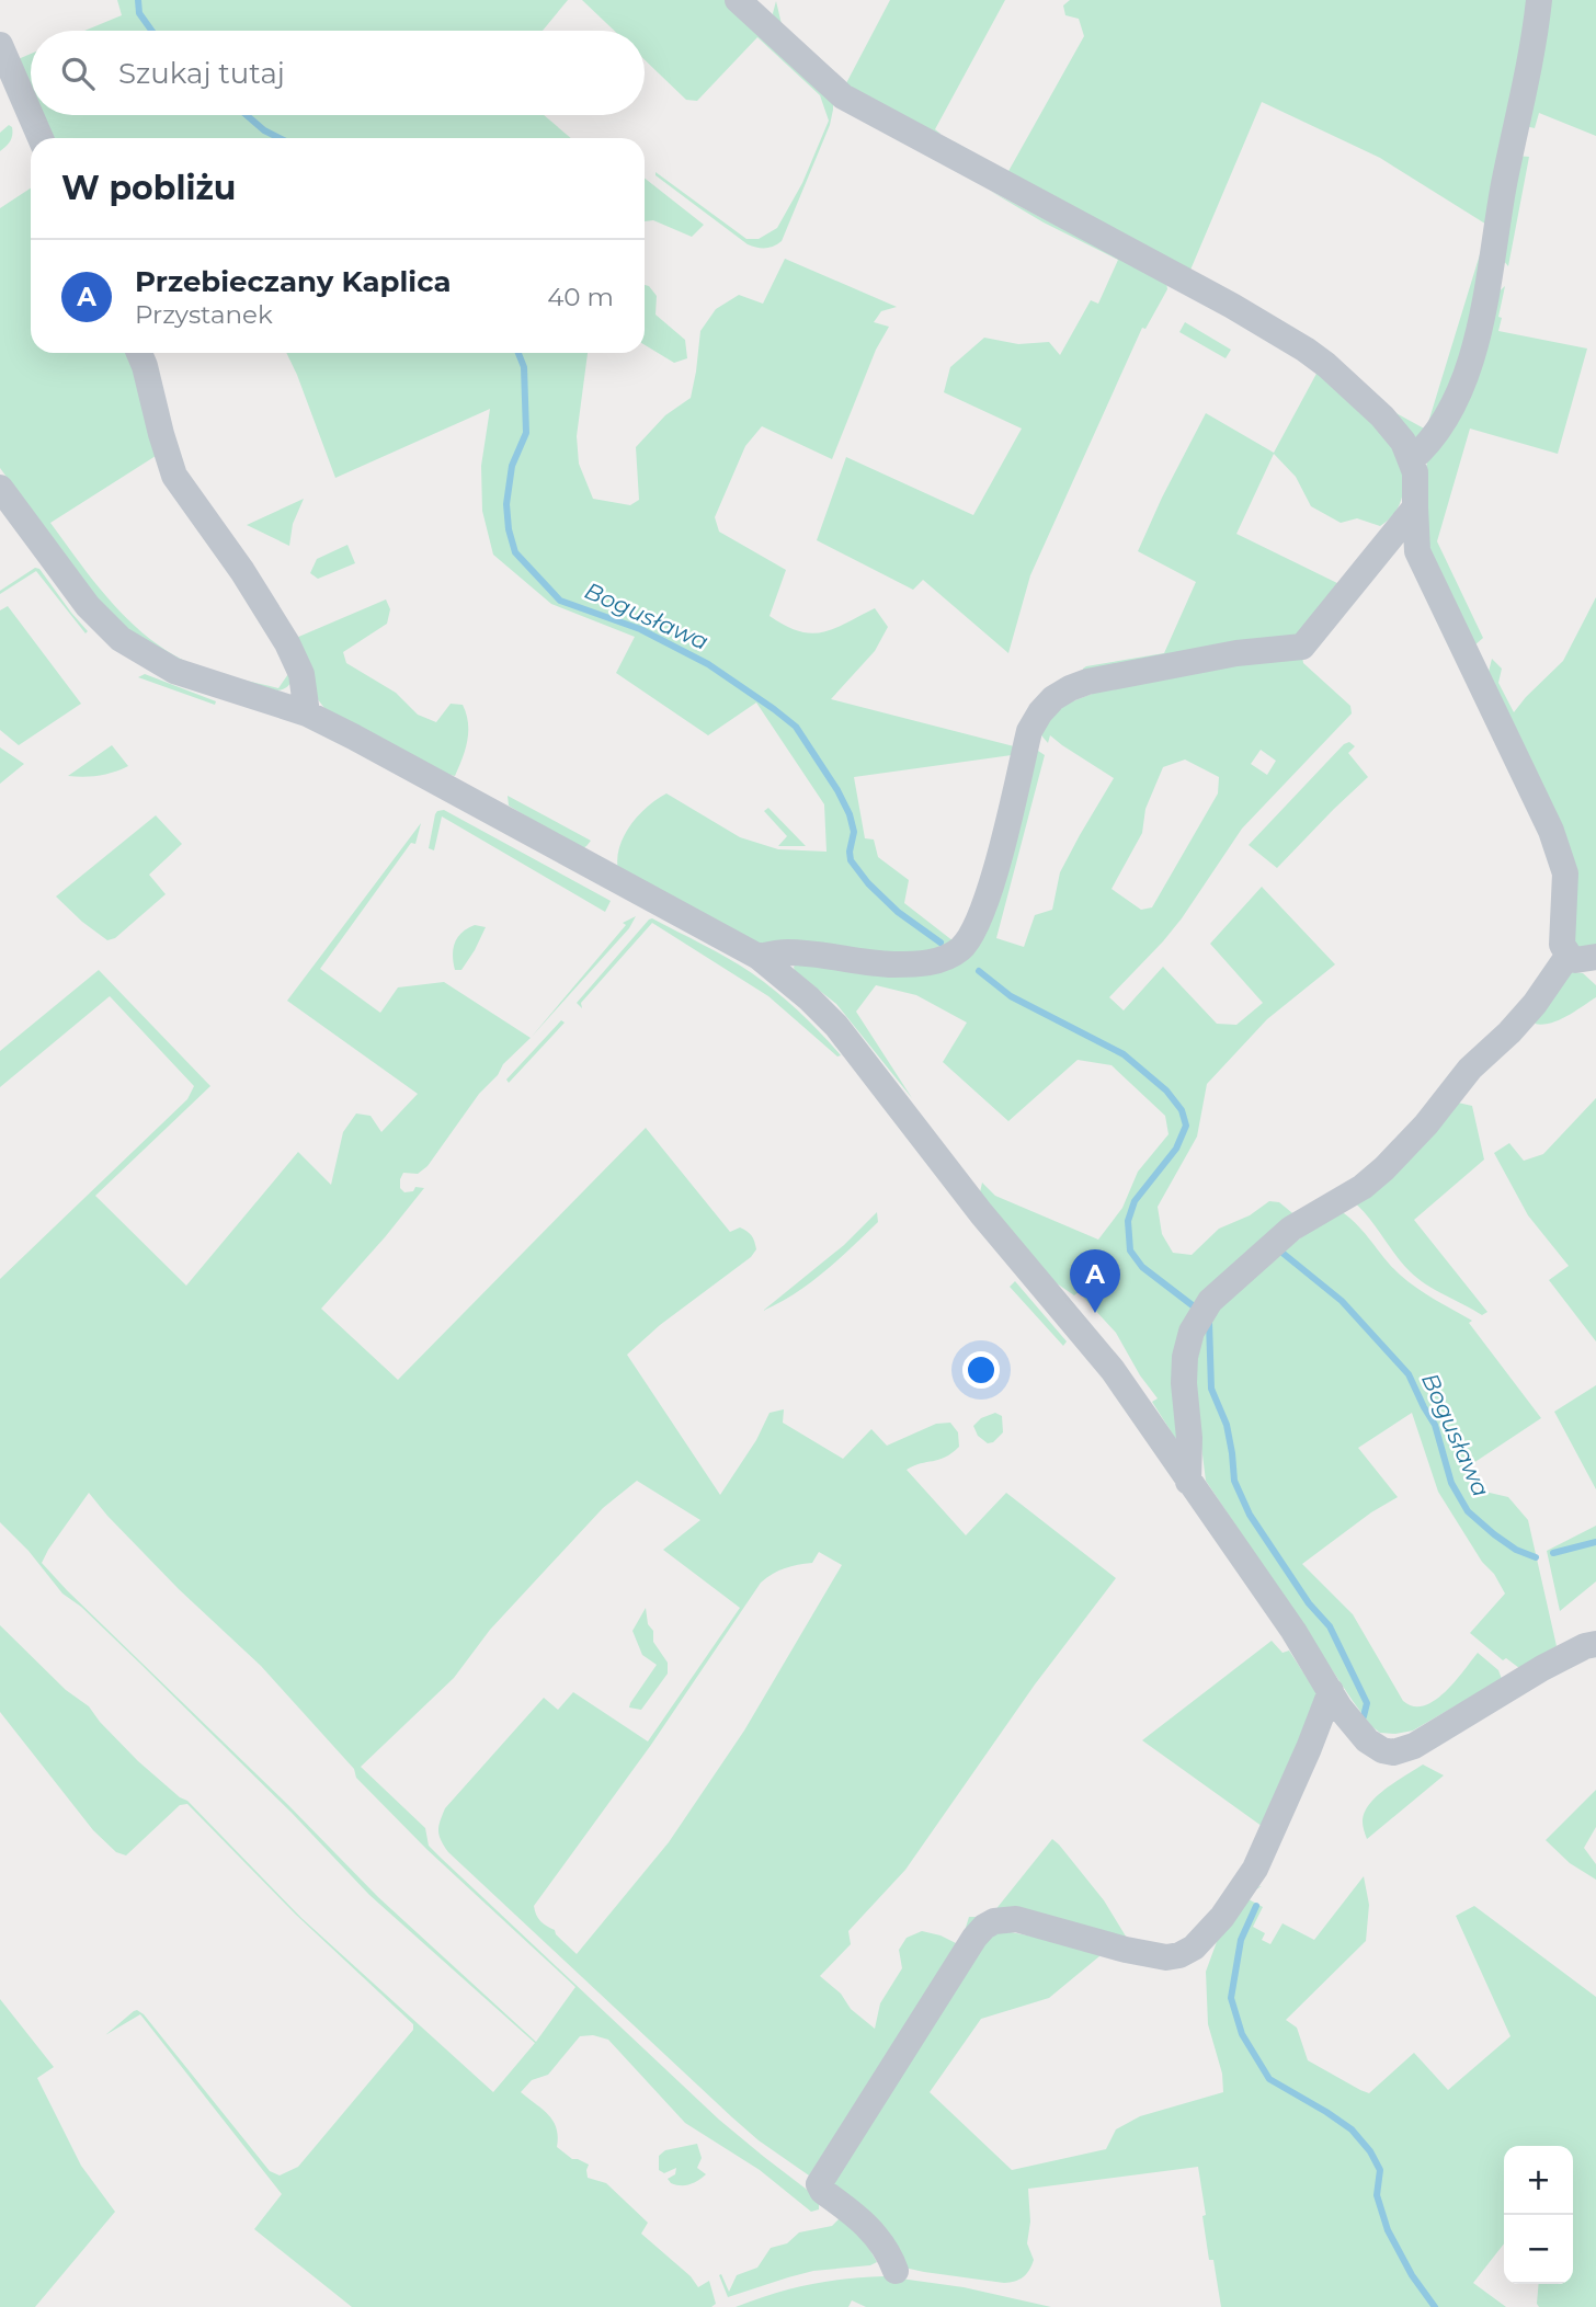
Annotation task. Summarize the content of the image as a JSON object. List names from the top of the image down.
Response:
{
  "water": ["Bogusława"],
  "page": {
    "search": "Szukaj tutaj",
    "heading": "W pobliżu",
    "list": [
      {
        "mark": "A",
        "name": "Przebieczany Kaplica",
        "note": "Przystanek",
        "value": "40 m"
      }
    ],
    "pins": "A",
    "map_buttons": ["+", "−"]
  }
}
